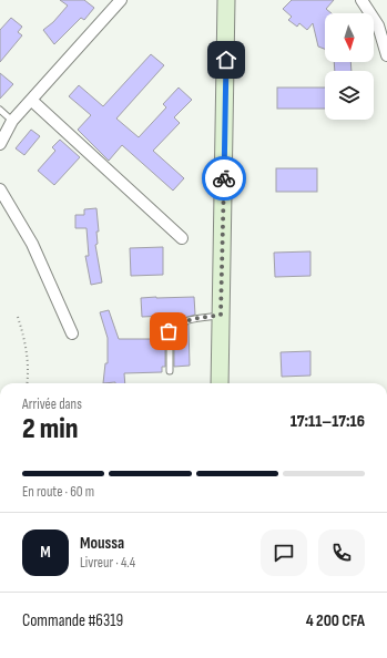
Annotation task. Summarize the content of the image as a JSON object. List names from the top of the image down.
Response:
{
  "north": "bottom",
  "page": {
    "heading": ["2 min", "Arrivée dans", "17:11–17:16"],
    "panel": [
      "Moussa",
      "Livreur · 4.4",
      "Commande #6319",
      "4 200 CFA"
    ],
    "bar": "En route · 60 m",
    "round": "M"
  }
}
